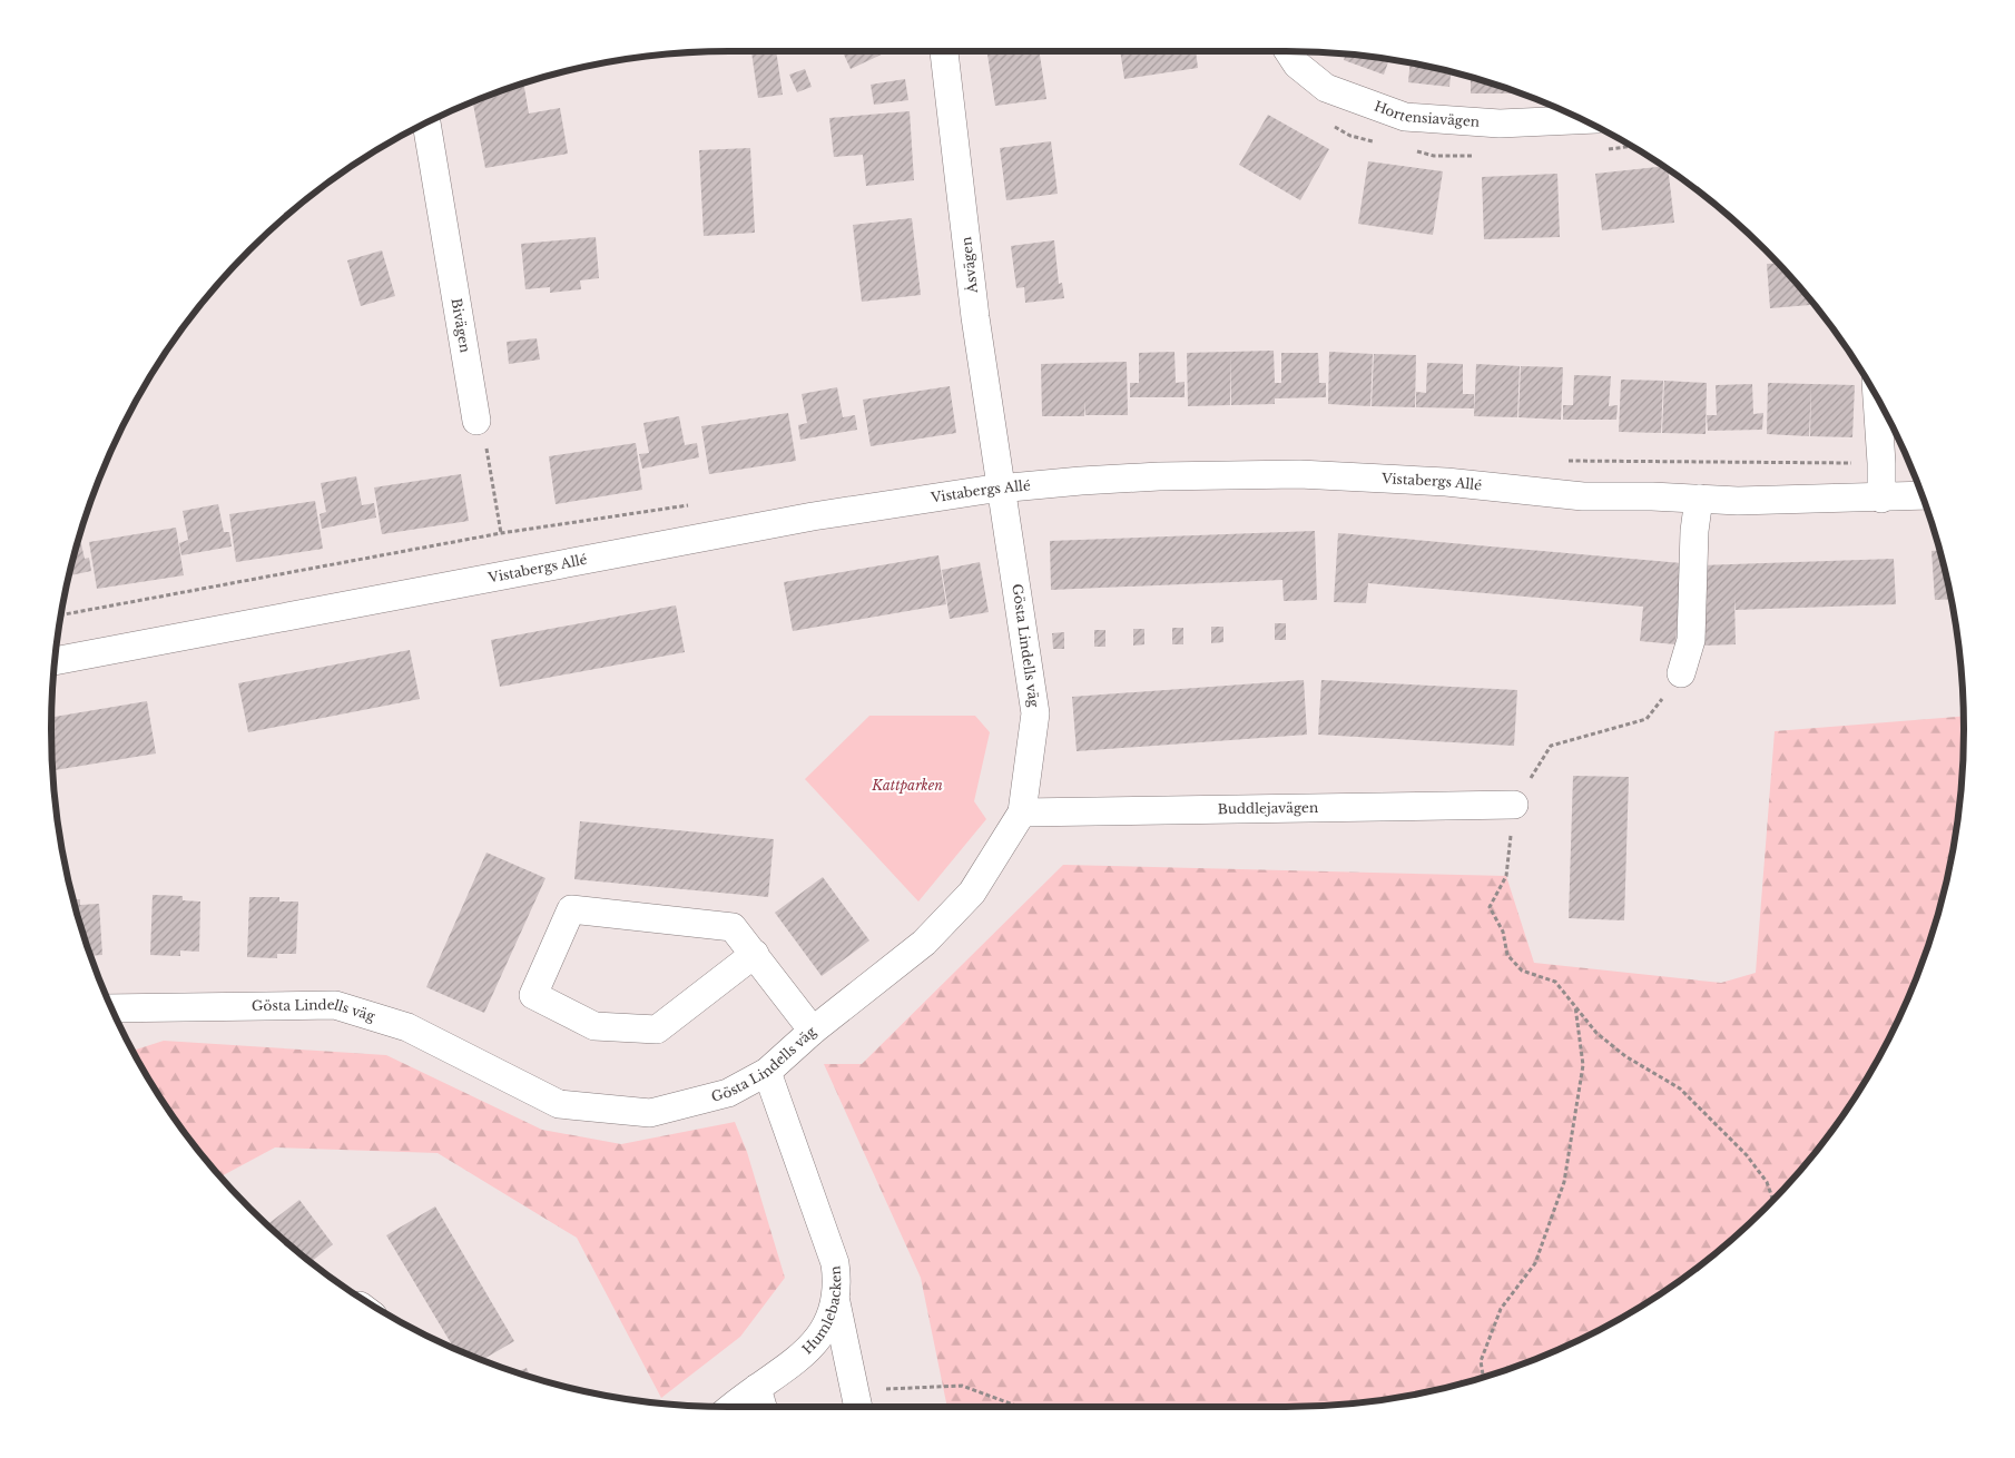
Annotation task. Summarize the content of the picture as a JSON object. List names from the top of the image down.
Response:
{
  "streets": {
    "street": [
      "Hortensiavägen",
      "Åsvägen",
      "Bivägen",
      "Vistabergs Allé",
      "Gösta Lindells väg",
      "Buddlejavägen",
      "Humlebacken"
    ]
  },
  "crossings": [
    ["Åsvägen", "Vistabergs Allé"],
    ["Åsvägen", "Gösta Lindells väg"],
    ["Vistabergs Allé", "Gösta Lindells väg"],
    ["Gösta Lindells väg", "Buddlejavägen"],
    ["Gösta Lindells väg", "Humlebacken"]
  ],
  "parks": ["Kattparken"]
}
